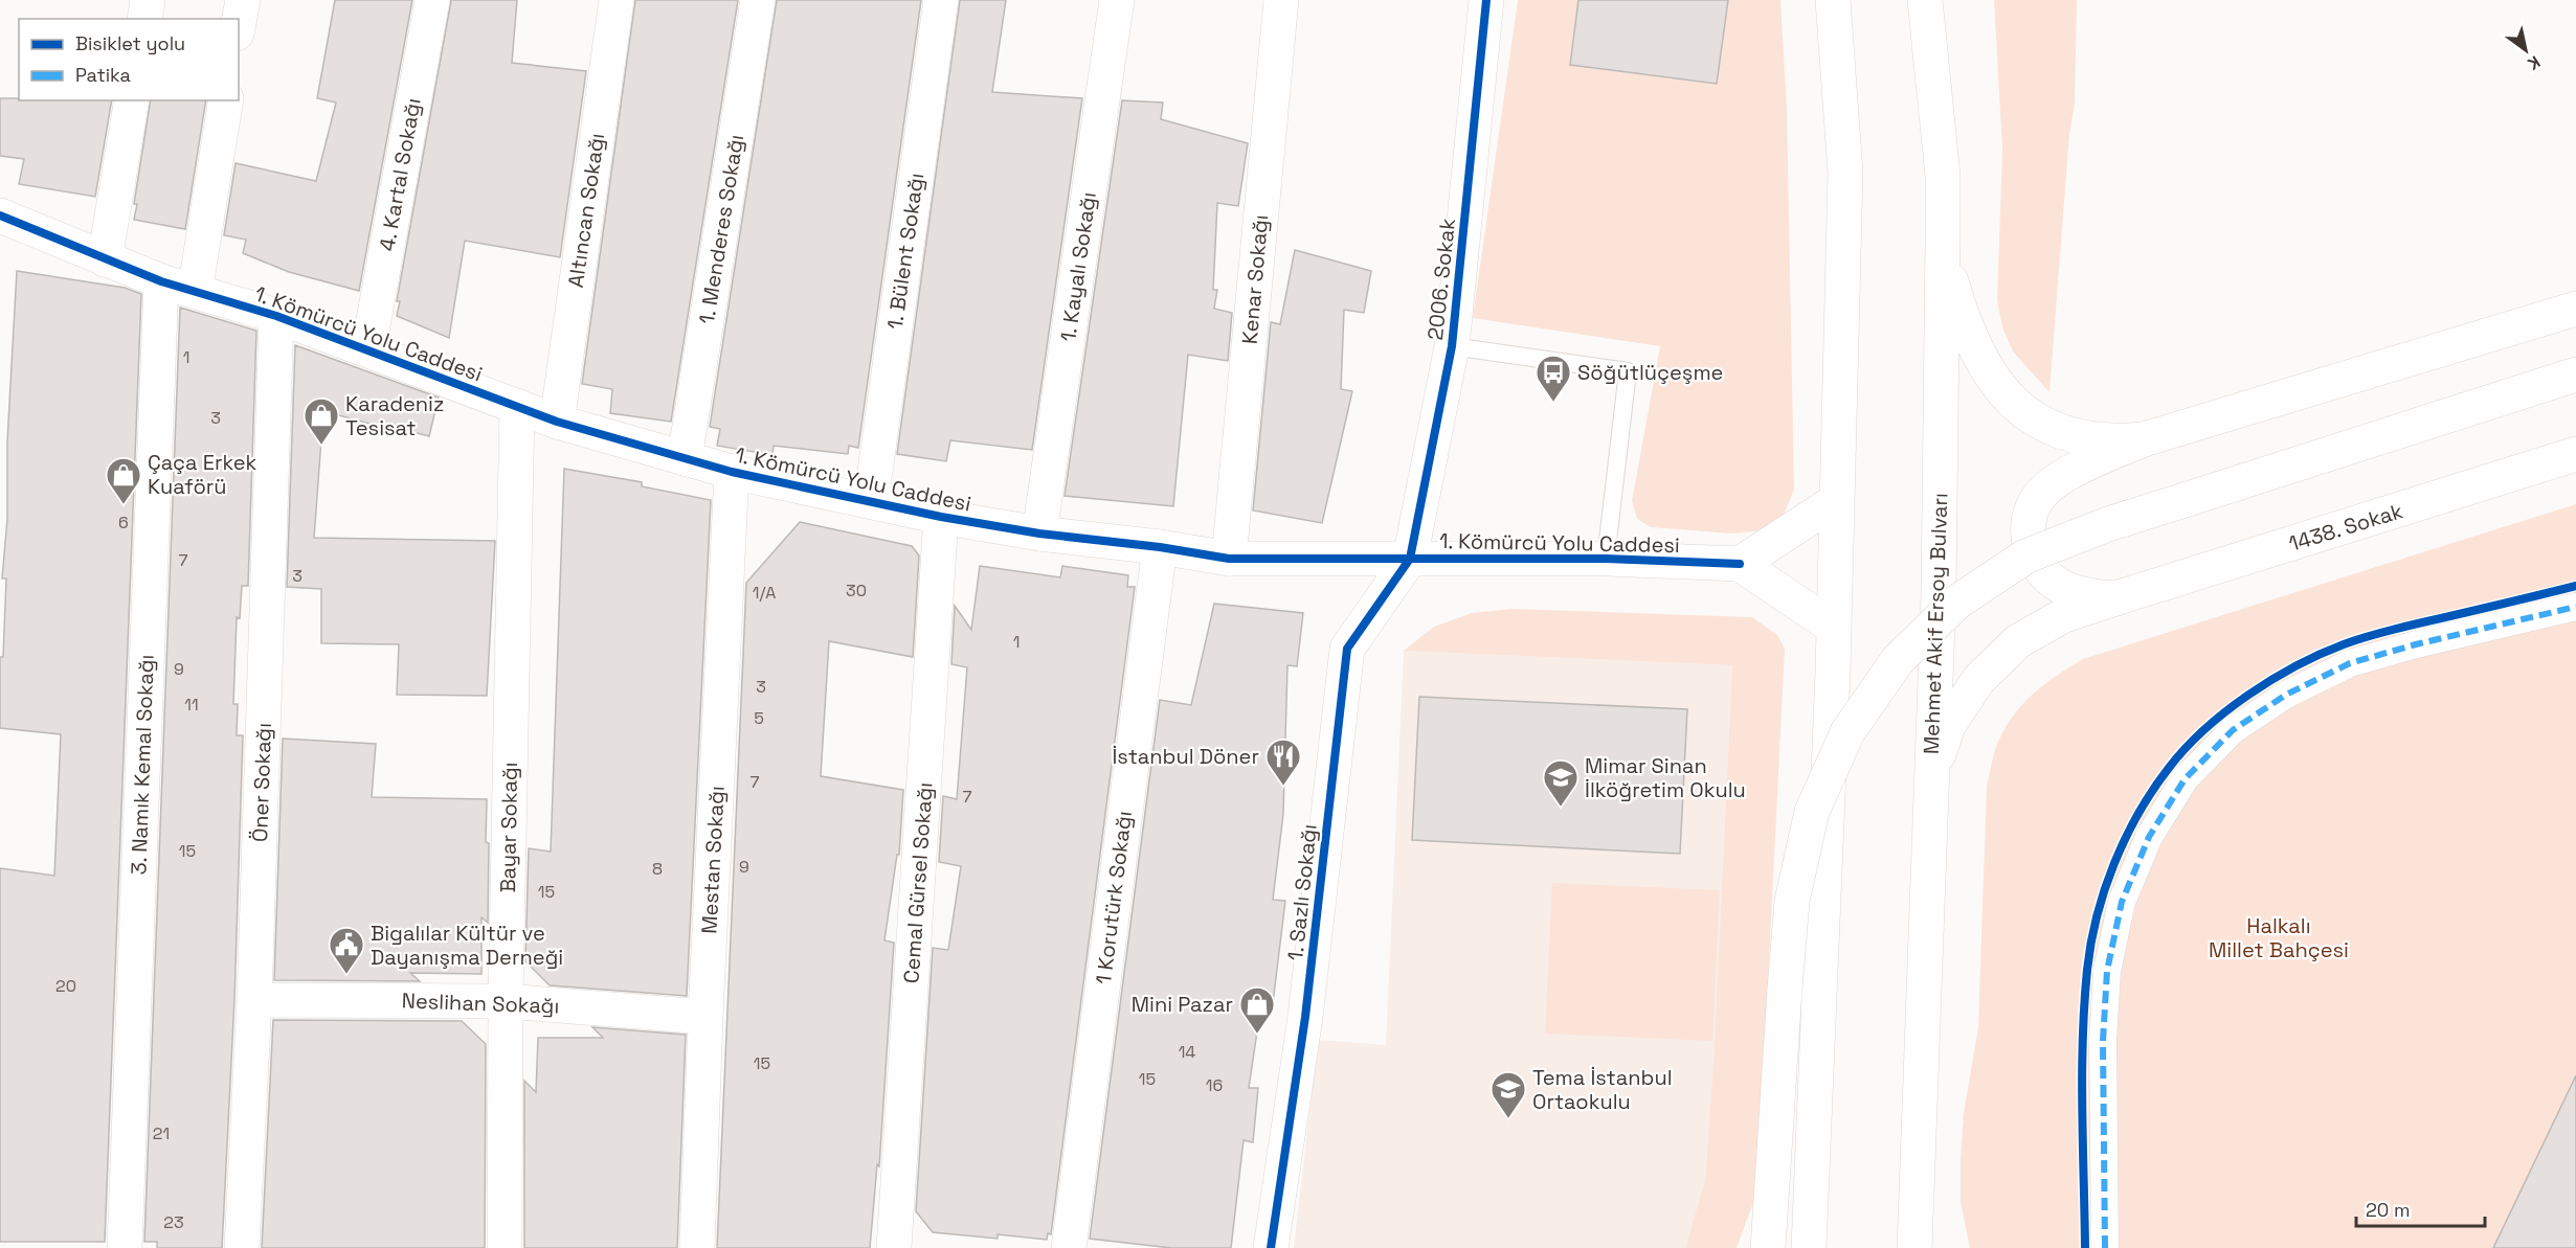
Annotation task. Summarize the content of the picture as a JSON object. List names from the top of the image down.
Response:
{
  "streets": {
    "street": [
      "4. Kartal Sokağı",
      "Altıncan Sokağı",
      "1. Menderes Sokağı",
      "1. Bülent Sokağı",
      "1. Kayalı Sokağı",
      "Kenar Sokağı",
      "2006. Sokak",
      "1. Kömürcü Yolu Caddesi",
      "1438. Sokak",
      "Mehmet Akif Ersoy Bulvarı",
      "3. Namık Kemal Sokağı",
      "Öner Sokağı",
      "Bayar Sokağı",
      "Mestan Sokağı",
      "Cemal Gürsel Sokağı",
      "1. Sazlı Sokağı",
      "1 Korutürk Sokağı",
      "Neslihan Sokağı"
    ]
  },
  "crossings": [
    ["4. Kartal Sokağı", "1. Kömürcü Yolu Caddesi"],
    ["Altıncan Sokağı", "1. Kömürcü Yolu Caddesi"],
    ["1. Menderes Sokağı", "1. Kömürcü Yolu Caddesi"],
    ["1. Bülent Sokağı", "1. Kömürcü Yolu Caddesi"],
    ["1. Kayalı Sokağı", "1. Kömürcü Yolu Caddesi"],
    ["Kenar Sokağı", "1. Kömürcü Yolu Caddesi"],
    ["2006. Sokak", "1. Kömürcü Yolu Caddesi"],
    ["2006. Sokak", "1. Sazlı Sokağı"],
    ["1. Kömürcü Yolu Caddesi", "3. Namık Kemal Sokağı"],
    ["1. Kömürcü Yolu Caddesi", "Öner Sokağı"],
    ["1. Kömürcü Yolu Caddesi", "Bayar Sokağı"],
    ["1. Kömürcü Yolu Caddesi", "Mestan Sokağı"],
    ["1. Kömürcü Yolu Caddesi", "Cemal Gürsel Sokağı"],
    ["1. Kömürcü Yolu Caddesi", "1. Sazlı Sokağı"],
    ["1. Kömürcü Yolu Caddesi", "1 Korutürk Sokağı"],
    ["1438. Sokak", "Mehmet Akif Ersoy Bulvarı"],
    ["Öner Sokağı", "Neslihan Sokağı"],
    ["Bayar Sokağı", "Neslihan Sokağı"],
    ["Mestan Sokağı", "Neslihan Sokağı"]
  ],
  "parks": ["Halkalı Millet Bahçesi"],
  "places": {
    "bus stop": ["Söğütlüçeşme"],
    "shop": ["Karadeniz Tesisat", "Çaça Erkek Kuaförü", "Mini Pazar"],
    "restaurant": ["İstanbul Döner"],
    "school or university": ["Mimar Sinan İlköğretim Okulu", "Tema İstanbul Ortaokulu"],
    "public building": ["Bigalılar Kültür ve Dayanışma Derneği"]
  },
  "house_numbers": [
    "1",
    "3",
    "6",
    "7",
    "3",
    "30",
    "1/A",
    "1",
    "9",
    "3",
    "11",
    "5",
    "7",
    "7",
    "15",
    "9",
    "8",
    "15",
    "20",
    "14",
    "15",
    "15",
    "16",
    "21",
    "23"
  ],
  "legend": ["Bisiklet yolu", "Patika"],
  "scale_bar": "20 m",
  "north": "bottom right"
}
